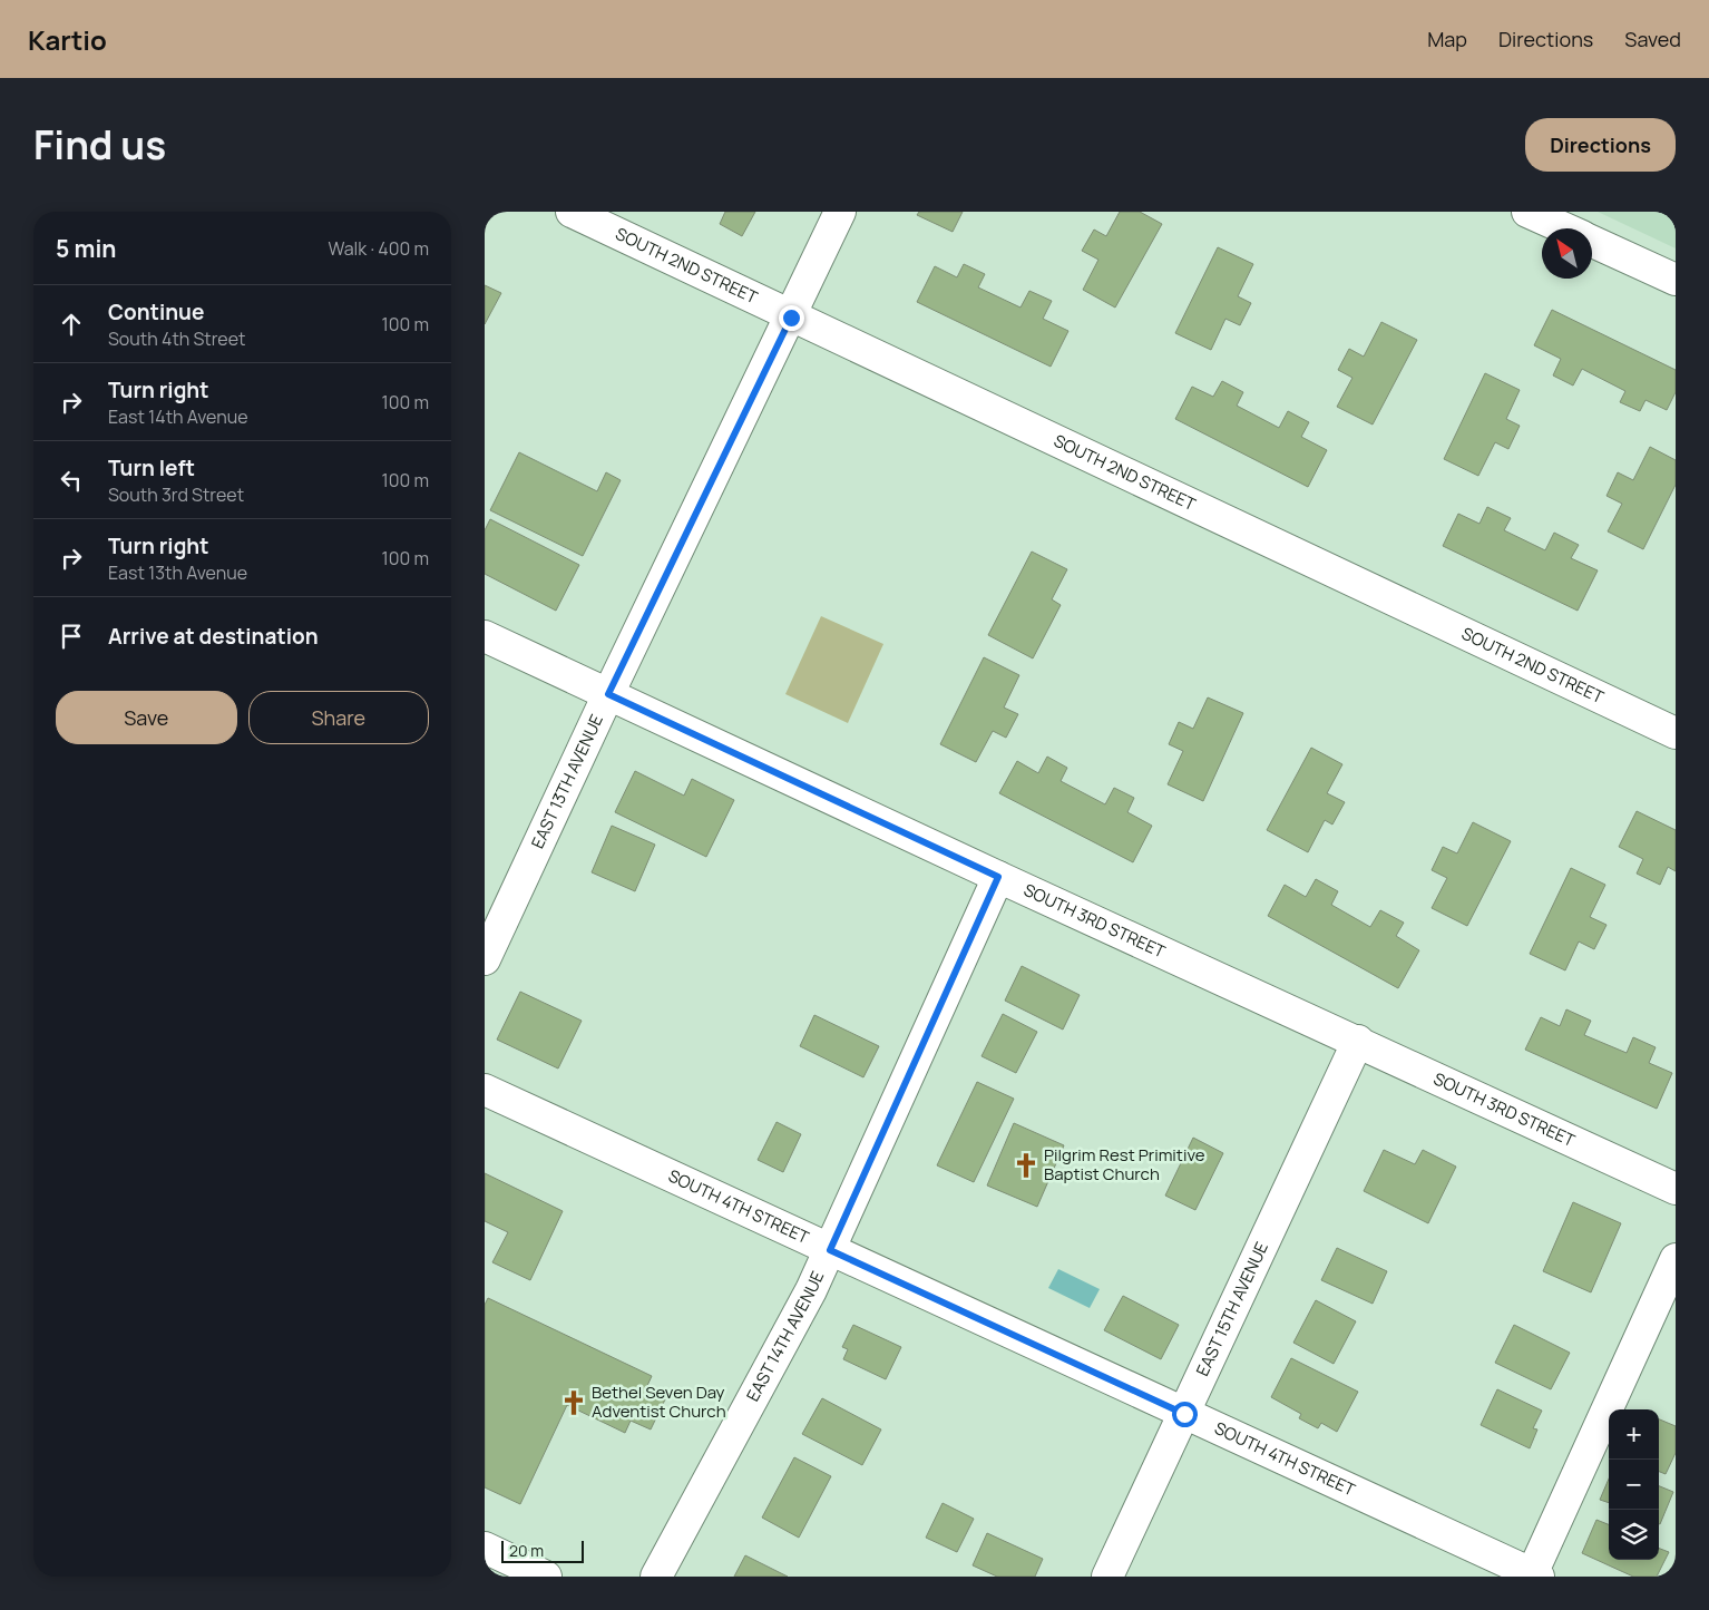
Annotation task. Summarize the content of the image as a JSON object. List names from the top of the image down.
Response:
{
  "streets": {
    "street": [
      "SOUTH 2ND STREET",
      "EAST 13TH AVENUE",
      "SOUTH 3RD STREET",
      "SOUTH 4TH STREET",
      "EAST 15TH AVENUE",
      "EAST 14TH AVENUE"
    ]
  },
  "crossings": [
    ["SOUTH 2ND STREET", "EAST 13TH AVENUE"],
    ["EAST 13TH AVENUE", "SOUTH 3RD STREET"],
    ["SOUTH 3RD STREET", "EAST 15TH AVENUE"],
    ["SOUTH 3RD STREET", "EAST 14TH AVENUE"],
    ["SOUTH 4TH STREET", "EAST 15TH AVENUE"],
    ["SOUTH 4TH STREET", "EAST 14TH AVENUE"]
  ],
  "places": {
    "church": ["Pilgrim Rest Primitive Baptist Church", "Bethel Seven Day Adventist Church"]
  },
  "scale_bar": "20 m",
  "north": "top left",
  "page": {
    "header": "Kartio",
    "nav": ["Map", "Directions", "Saved"],
    "title": "Find us",
    "buttons": [
      "Directions",
      ["Save", "Share"]
    ],
    "heading": ["5 min", "Walk · 400 m"],
    "list": [
      ["Continue", "South 4th Street", "100 m"],
      ["Turn right", "East 14th Avenue", "100 m"],
      ["Turn left", "South 3rd Street", "100 m"],
      ["Turn right", "East 13th Avenue", "100 m"],
      "Arrive at destination"
    ],
    "map_buttons": ["+", "−"],
    "scale": "20 m"
  }
}
